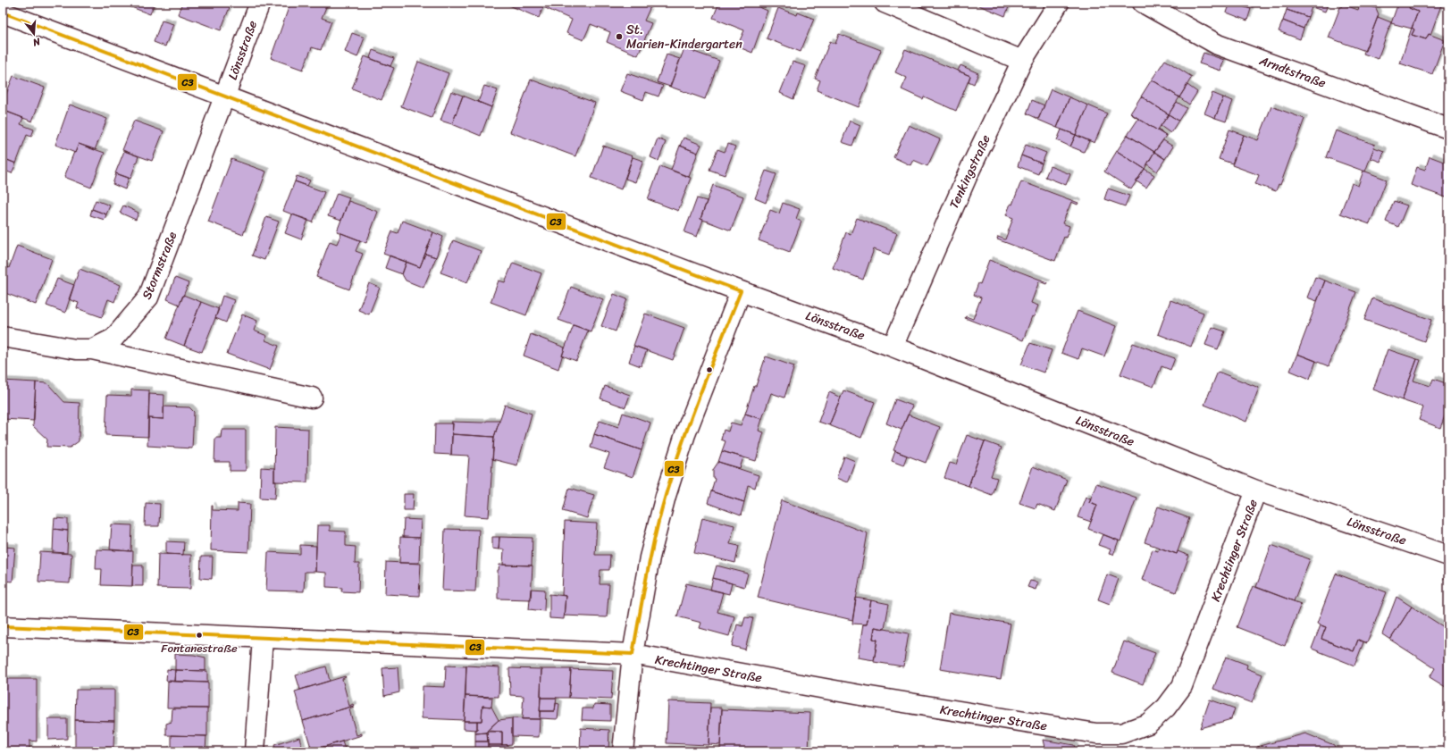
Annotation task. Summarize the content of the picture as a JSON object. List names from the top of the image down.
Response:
{
  "streets": {
    "street": [
      "Lönsstraße",
      "Arndtstraße",
      "Tenkingstraße",
      "Stormstraße",
      "Krechtinger Straße"
    ]
  },
  "crossings": [
    ["Lönsstraße", "Tenkingstraße"],
    ["Lönsstraße", "Stormstraße"],
    ["Lönsstraße", "Krechtinger Straße"]
  ],
  "places": ["St. Marien-Kindergarten", "Fontanestraße"],
  "lines": ["transit line C3"],
  "north": "bottom"
}
